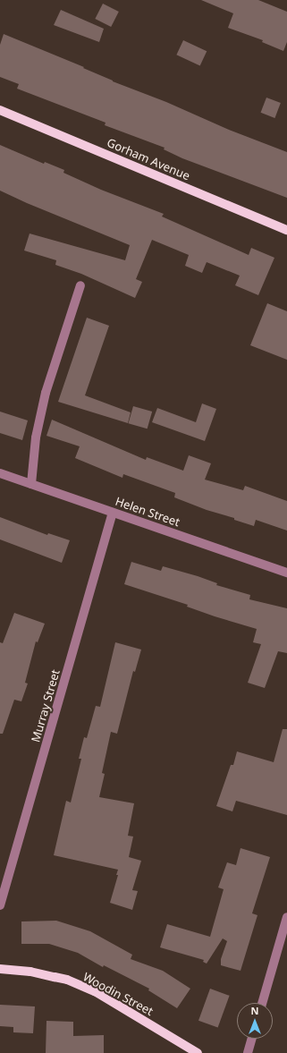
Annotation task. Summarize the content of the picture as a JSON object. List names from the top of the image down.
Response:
{
  "streets": {
    "main road": ["Gorham Avenue", "Woodin Street"],
    "street": ["Helen Street", "Murray Street"]
  },
  "crossings": [
    ["Helen Street", "Murray Street"]
  ],
  "north": "top"
}
